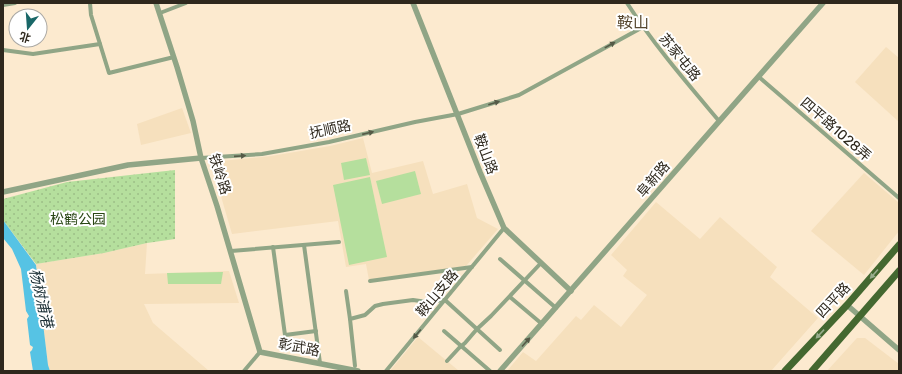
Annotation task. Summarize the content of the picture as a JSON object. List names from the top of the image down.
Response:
{
  "streets": {
    "main road": ["四平路"],
    "street": [
      "苏家屯路",
      "抚顺路",
      "四平路1028弄",
      "鞍山路",
      "铁岭路",
      "阜新路",
      "鞍山支路",
      "彰武路"
    ]
  },
  "crossings": [
    ["苏家屯路", "抚顺路"],
    ["苏家屯路", "阜新路"],
    ["抚顺路", "鞍山路"],
    ["抚顺路", "铁岭路"],
    ["四平路1028弄", "阜新路"],
    ["鞍山路", "阜新路"],
    ["鞍山路", "鞍山支路"],
    ["铁岭路", "彰武路"]
  ],
  "one_way": ["抚顺路", "鞍山支路"],
  "districts": ["鞍山"],
  "water": ["杨树浦港"],
  "parks": ["松鹤公园"],
  "north": "bottom"
}
